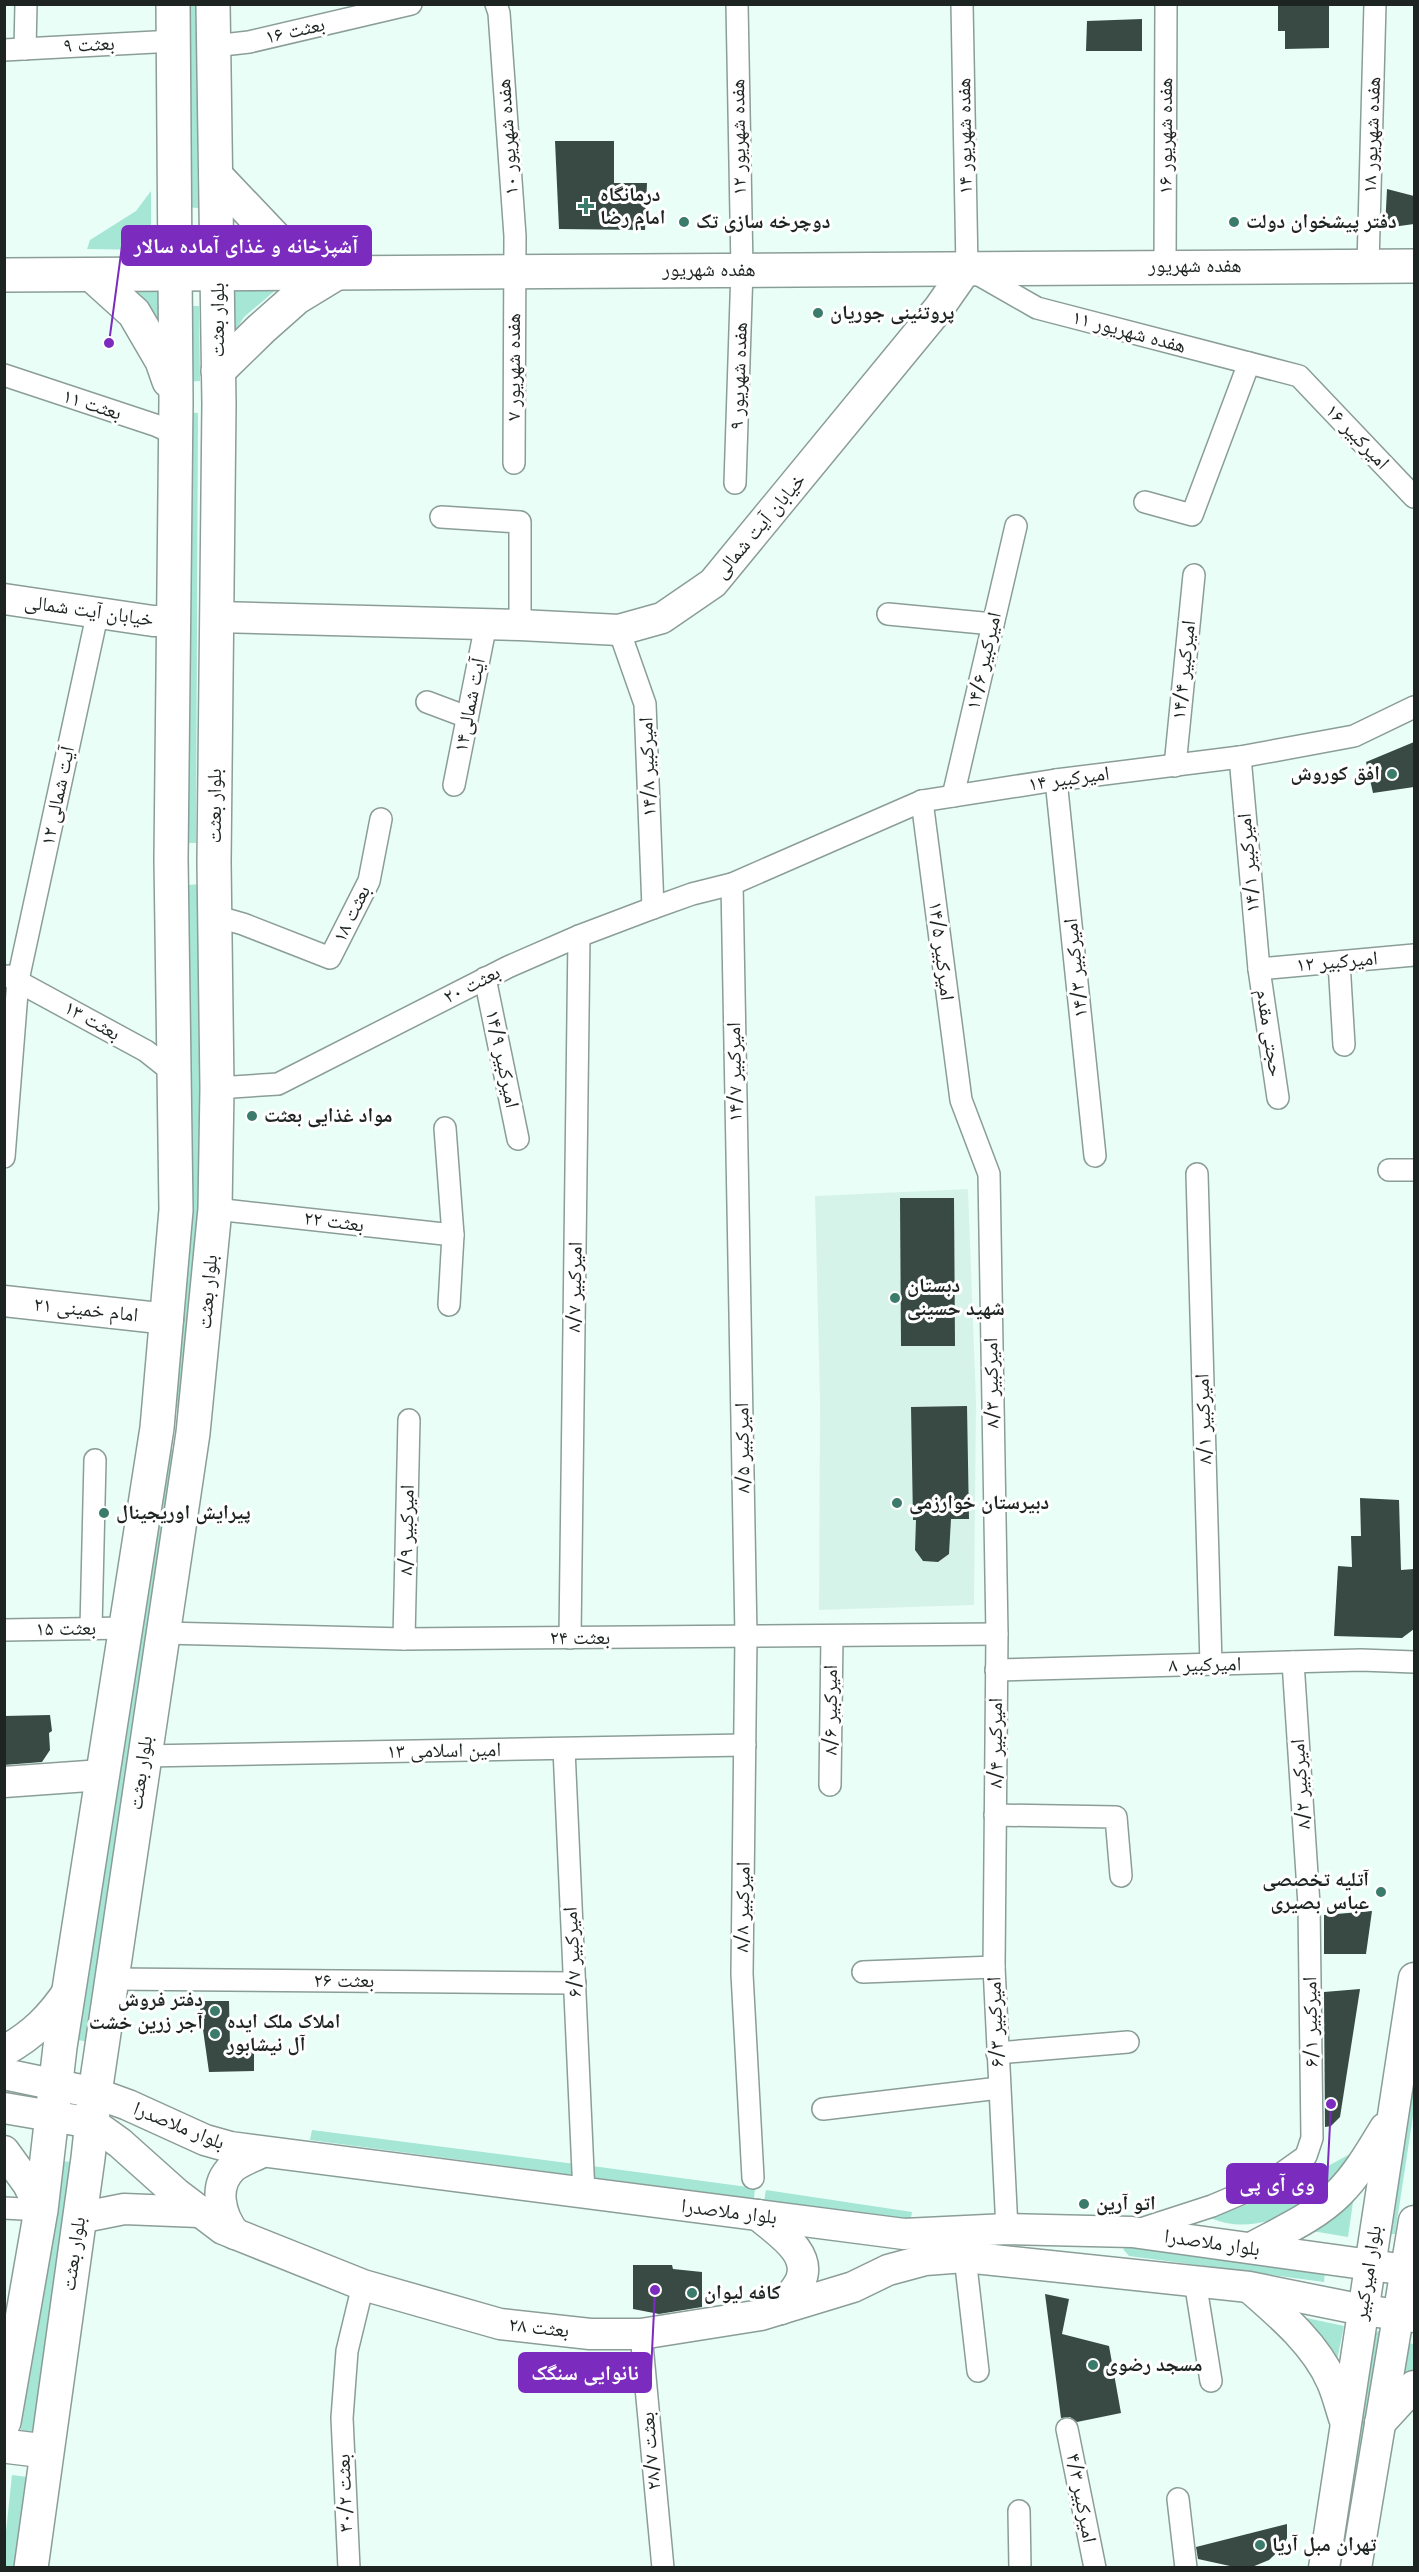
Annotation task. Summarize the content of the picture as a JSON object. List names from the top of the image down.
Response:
{
  "streets": {
    "main road": [
      "هفده شهریور",
      "بلوار بعثت",
      "خیابان آیت شمالی",
      "امام خمینی ۲۱",
      "بلوار ملاصدرا",
      "بلوار امیرکبیر",
      "بعثت ۲۸"
    ],
    "street": [
      "بعثت ۱۶",
      "۹ بعثت",
      "هفده شهریور ۱۸",
      "هفده شهریور ۱۴",
      "هفده شهریور ۱۶",
      "هفده شهریور ۱۰",
      "هفده شهریور ۱۲",
      "هفده شهریور ۱۱",
      "هفده شهریور ۷",
      "هفده شهریور ۹",
      "بعثت ۱۱",
      "امیرکبیر ۱۶",
      "امیرکبیر ۱۴/۶",
      "امیرکبیر ۱۴/۴",
      "آیت شمالی۱۴",
      "امیرکبیر ۱۴/۸",
      "امیرکبیر ۱۴",
      "آیت شمالی ۱۲",
      "امیرکبیر ۱۴/۱",
      "بعثت ۱۸",
      "امیرکبیر ۱۴/۵",
      "امیرکبیر ۱۲",
      "امیرکبیر ۱۴/۳",
      "بعثت ۲۰",
      "بعثت ۱۳",
      "حجتی مقدم",
      "امیرکبیر ۱۴/۹",
      "امیرکبیر ۱۴/۷",
      "بعثت ۲۲",
      "امیرکبیر ۸/۷",
      "امیرکبیر ۸/۳",
      "امیرکبیر ۸/۱",
      "امیرکبیر ۸/۵",
      "امیرکبیر ۸/۹",
      "بعثت ۱۵",
      "بعثت ۲۴",
      "امیرکبیر ۸",
      "امیرکبیر ۸/۶",
      "امیرکبیر ۸/۴",
      "امین اسلامی ۱۳",
      "امیرکبیر ۸/۲",
      "امیرکبیر ۸/۸",
      "امیرکبیر ۶/۷",
      "بعثت ۲۶",
      "امیرکبیر ۶/۳",
      "امیرکبیر ۶/۱",
      "بعثت ۲۸/۷",
      "بعثت ۳۰/۲",
      "امیرکبیر ۴/۳"
    ]
  },
  "crossings": [
    ["بعثت ۱۶", "بلوار بعثت"],
    ["۹ بعثت", "بلوار بعثت"],
    ["هفده شهریور ۱۸", "هفده شهریور"],
    ["هفده شهریور ۱۴", "هفده شهریور"],
    ["هفده شهریور ۱۴", "هفده شهریور ۱۱"],
    ["هفده شهریور ۱۴", "خیابان آیت شمالی"],
    ["هفده شهریور ۱۶", "هفده شهریور"],
    ["هفده شهریور ۱۰", "هفده شهریور"],
    ["هفده شهریور ۱۰", "هفده شهریور ۷"],
    ["هفده شهریور ۱۲", "هفده شهریور"],
    ["هفده شهریور ۱۲", "هفده شهریور ۹"],
    ["هفده شهریور", "بلوار بعثت"],
    ["هفده شهریور", "هفده شهریور ۱۱"],
    ["هفده شهریور", "هفده شهریور ۷"],
    ["هفده شهریور", "هفده شهریور ۹"],
    ["هفده شهریور", "خیابان آیت شمالی"],
    ["بلوار بعثت", "بعثت ۱۱"],
    ["بلوار بعثت", "خیابان آیت شمالی"],
    ["بلوار بعثت", "بعثت ۱۸"],
    ["بلوار بعثت", "بعثت ۲۰"],
    ["بلوار بعثت", "بعثت ۱۳"],
    ["بلوار بعثت", "بعثت ۲۲"],
    ["بلوار بعثت", "امام خمینی ۲۱"],
    ["بلوار بعثت", "بعثت ۱۵"],
    ["بلوار بعثت", "بعثت ۲۴"],
    ["بلوار بعثت", "امین اسلامی ۱۳"],
    ["بلوار بعثت", "بعثت ۲۶"],
    ["بلوار بعثت", "بلوار ملاصدرا"],
    ["بلوار بعثت", "بعثت ۲۸"],
    ["هفده شهریور ۱۱", "امیرکبیر ۱۶"],
    ["هفده شهریور ۱۱", "خیابان آیت شمالی"],
    ["خیابان آیت شمالی", "آیت شمالی۱۴"],
    ["خیابان آیت شمالی", "امیرکبیر ۱۴/۸"],
    ["خیابان آیت شمالی", "آیت شمالی ۱۲"],
    ["امیرکبیر ۱۴/۶", "امیرکبیر ۱۴"],
    ["امیرکبیر ۱۴/۴", "امیرکبیر ۱۴"],
    ["امیرکبیر ۱۴/۸", "بعثت ۲۰"],
    ["امیرکبیر ۱۴", "امیرکبیر ۱۴/۱"],
    ["امیرکبیر ۱۴", "امیرکبیر ۱۴/۵"],
    ["امیرکبیر ۱۴", "امیرکبیر ۱۴/۳"],
    ["امیرکبیر ۱۴", "بعثت ۲۰"],
    ["امیرکبیر ۱۴", "امیرکبیر ۱۴/۷"],
    ["آیت شمالی ۱۲", "بعثت ۱۳"],
    ["امیرکبیر ۱۴/۱", "امیرکبیر ۱۲"],
    ["امیرکبیر ۱۴/۱", "حجتی مقدم"],
    ["امیرکبیر ۱۴/۵", "امیرکبیر ۸/۳"],
    ["امیرکبیر ۱۲", "حجتی مقدم"],
    ["بعثت ۲۰", "امیرکبیر ۱۴/۹"],
    ["بعثت ۲۰", "امیرکبیر ۱۴/۷"],
    ["بعثت ۲۰", "امیرکبیر ۸/۷"],
    ["امیرکبیر ۱۴/۷", "امیرکبیر ۸/۵"],
    ["امیرکبیر ۸/۷", "بعثت ۲۴"],
    ["امیرکبیر ۸/۳", "بعثت ۲۴"],
    ["امیرکبیر ۸/۳", "امیرکبیر ۸"],
    ["امیرکبیر ۸/۳", "امیرکبیر ۸/۴"],
    ["امیرکبیر ۸/۱", "امیرکبیر ۸"],
    ["امیرکبیر ۸/۵", "بعثت ۲۴"],
    ["امیرکبیر ۸/۵", "امیرکبیر ۸/۸"],
    ["امیرکبیر ۸/۹", "بعثت ۲۴"],
    ["بعثت ۲۴", "امیرکبیر ۸/۶"],
    ["بعثت ۲۴", "امیرکبیر ۸/۸"],
    ["امیرکبیر ۸", "امیرکبیر ۸/۴"],
    ["امیرکبیر ۸", "امیرکبیر ۸/۲"],
    ["امیرکبیر ۸/۴", "امیرکبیر ۶/۳"],
    ["امین اسلامی ۱۳", "امیرکبیر ۸/۸"],
    ["امین اسلامی ۱۳", "امیرکبیر ۶/۷"],
    ["امیرکبیر ۸/۲", "امیرکبیر ۶/۱"],
    ["امیرکبیر ۶/۷", "بعثت ۲۶"],
    ["امیرکبیر ۶/۷", "بلوار ملاصدرا"],
    ["امیرکبیر ۶/۳", "بلوار ملاصدرا"],
    ["امیرکبیر ۶/۱", "بلوار ملاصدرا"],
    ["بلوار ملاصدرا", "بلوار امیرکبیر"],
    ["بلوار ملاصدرا", "بعثت ۲۸"],
    ["بعثت ۲۸", "بعثت ۲۸/۷"],
    ["بعثت ۲۸", "بعثت ۳۰/۲"]
  ],
  "places": {
    "health": ["درمانگاه امام رضا"],
    "other": [
      "دوچرخه سازی تک",
      "دفتر پیشخوان دولت",
      "پروتئینی جوریان",
      "آشپزخانه و غذای آماده سالار",
      "افق کوروش",
      "مواد غذایی بعثت",
      "دبستان شهید حسینی",
      "دبیرستان خوارزمی",
      "پیرایش اوریجینال",
      "آتلیه تخصصی عباس بصیری",
      "دفتر فروش آجر زرین خشت",
      "املاک ملک ایده آل نیشابور",
      "وی آی پی",
      "اتو آرین",
      "نانوایی سنگک",
      "کافه لیوان",
      "مسجد رضوی",
      "تهران مبل آریا"
    ]
  }
}
